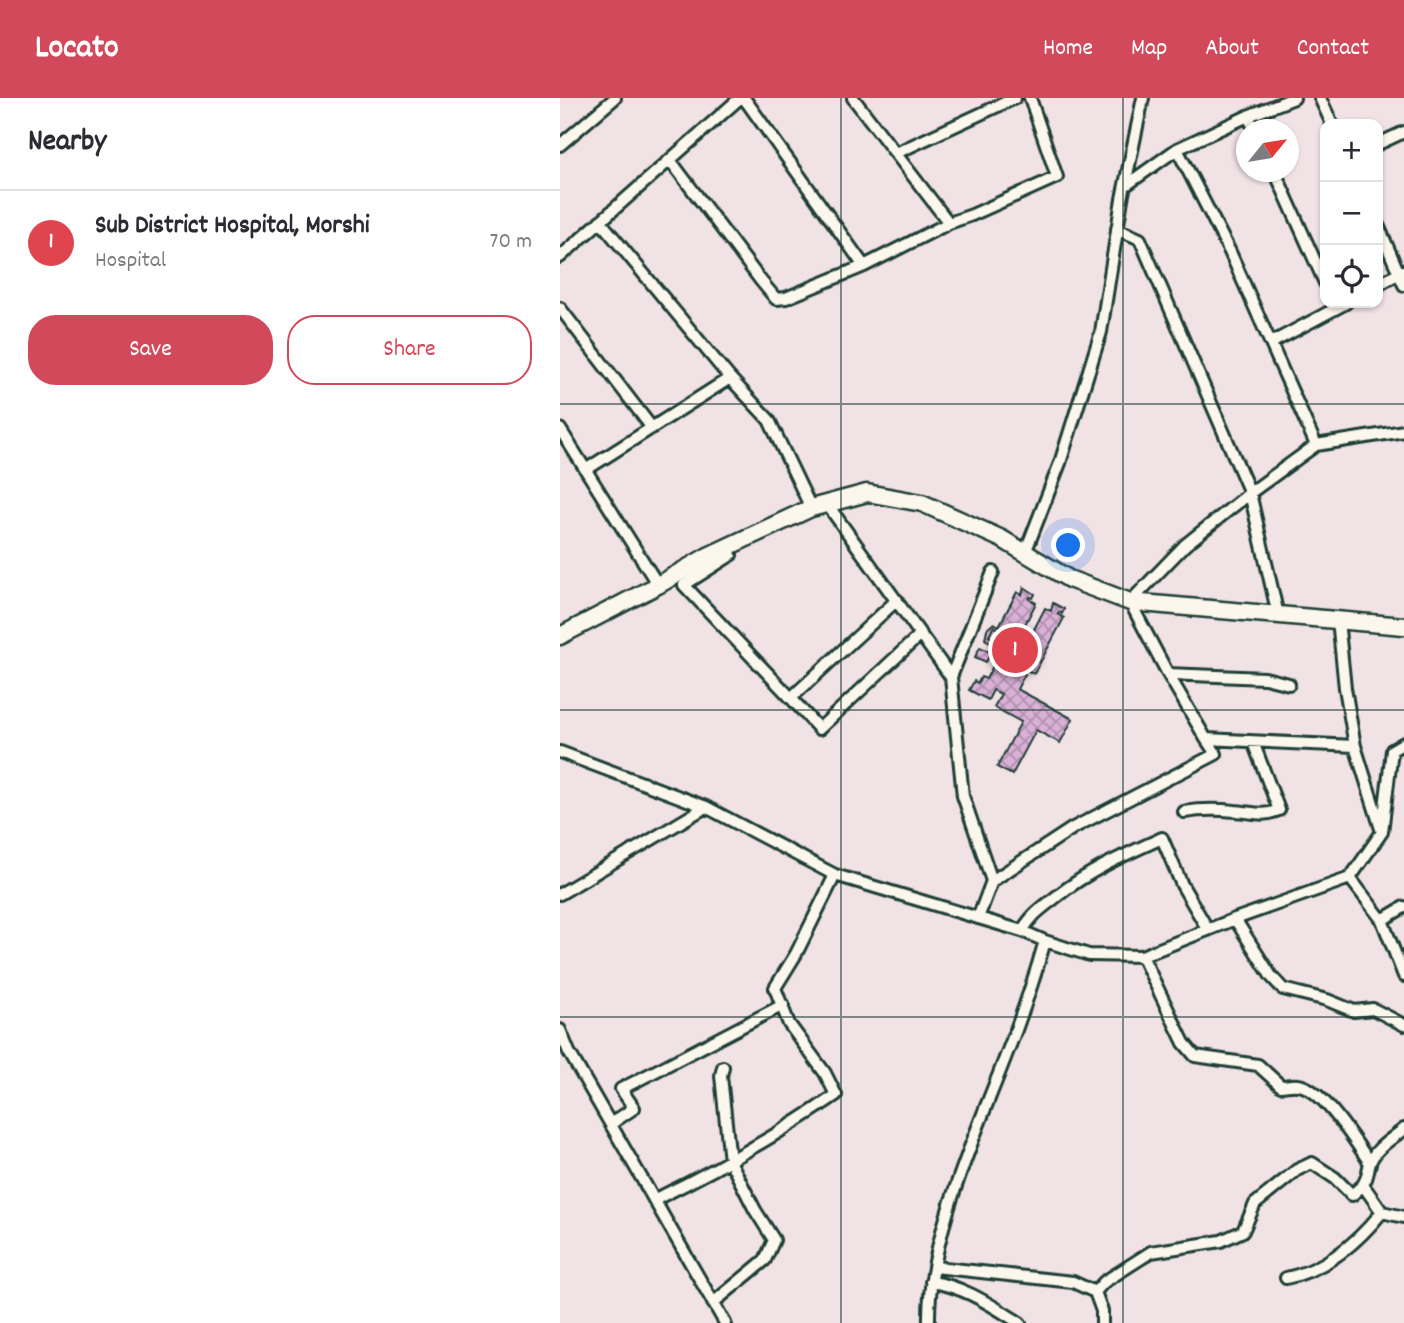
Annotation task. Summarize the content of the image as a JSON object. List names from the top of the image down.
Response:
{
  "north": "top right",
  "page": {
    "header": "Locato",
    "nav": [
      "Home",
      "Map",
      "About",
      "Contact"
    ],
    "heading": "Nearby",
    "map_buttons": ["+", "−"],
    "list": [
      {
        "mark": "1",
        "name": "Sub District Hospital, Morshi",
        "note": "Hospital",
        "value": "70 m"
      }
    ],
    "buttons": ["Save", "Share"],
    "pins": "1"
  }
}
